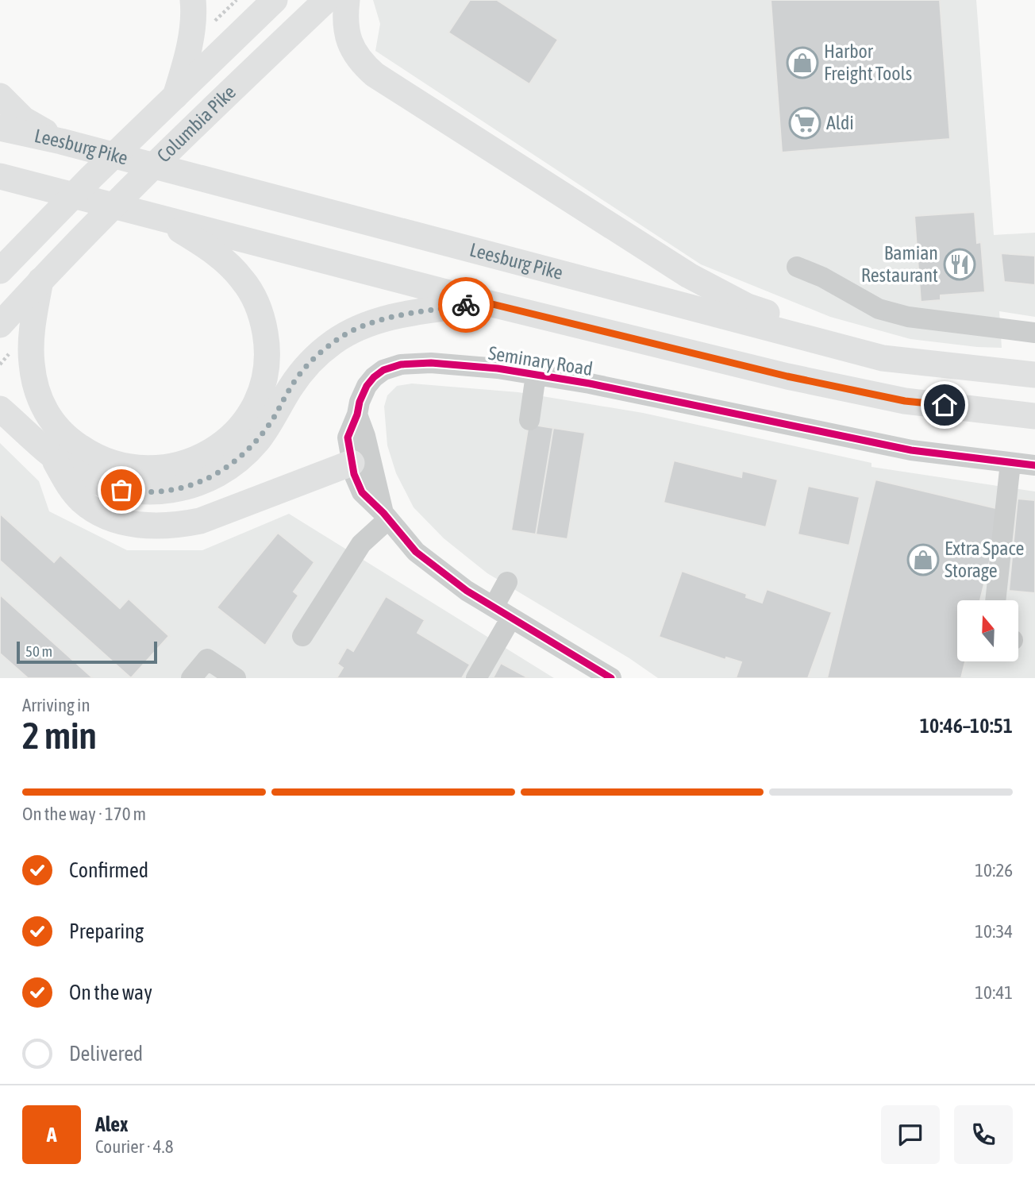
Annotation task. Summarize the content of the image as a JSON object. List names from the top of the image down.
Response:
{
  "streets": {
    "main road": ["Columbia Pike", "Leesburg Pike"],
    "street": ["Seminary Road"]
  },
  "places": {
    "shop": ["Harbor Freight Tools", "Extra Space Storage"],
    "supermarket": ["Aldi"],
    "restaurant": ["Bamian Restaurant"]
  },
  "scale_bar": "50 m",
  "north": "top",
  "page": {
    "scale": "50 m",
    "heading": ["2 min", "Arriving in", "10:46–10:51"],
    "panel": ["Alex", "Courier · 4.8"],
    "bar": "On the way · 170 m",
    "list": [
      ["Confirmed", "10:26"],
      ["Preparing", "10:34"],
      ["On the way", "10:41"],
      "Delivered"
    ],
    "round": "A"
  }
}
